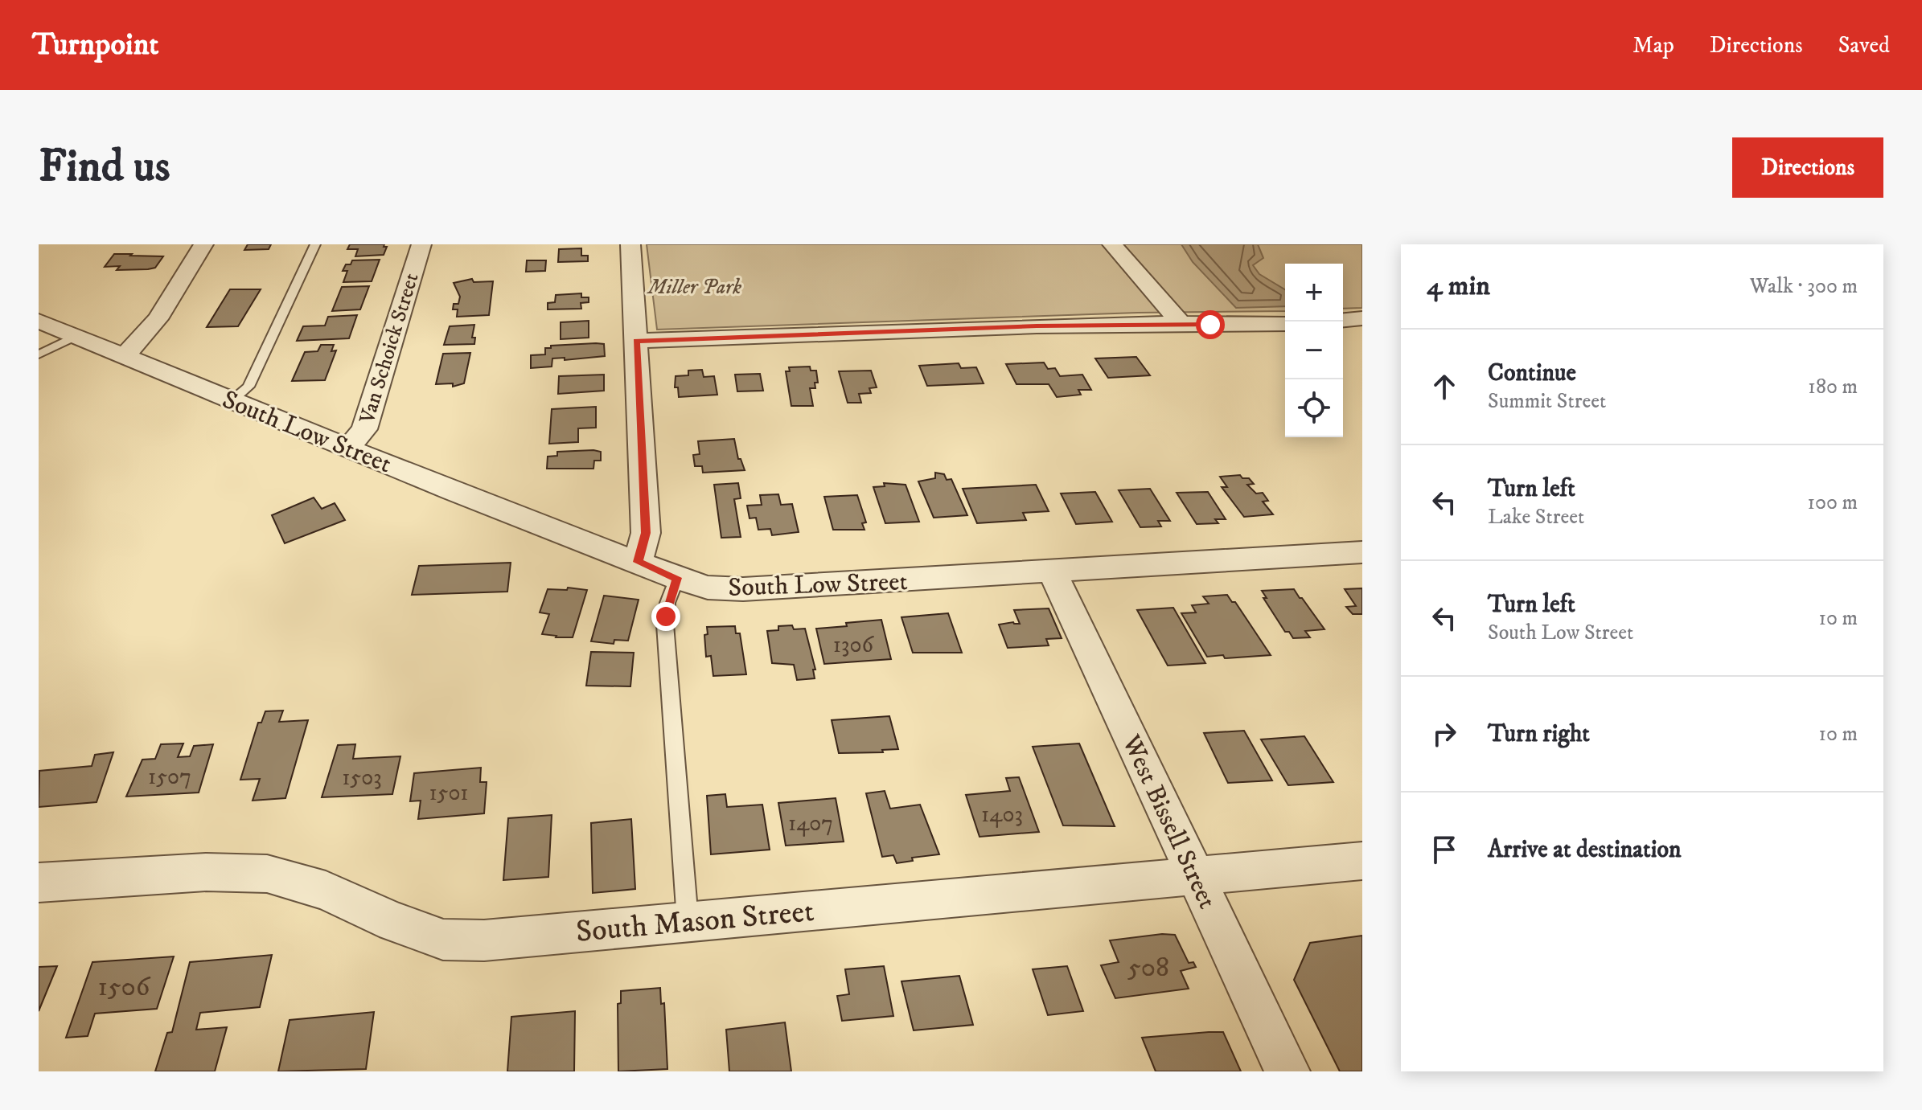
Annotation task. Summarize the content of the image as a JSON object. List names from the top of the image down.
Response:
{
  "streets": {
    "street": [
      "Van Schoick Street",
      "South Low Street",
      "West Bissell Street",
      "South Mason Street"
    ]
  },
  "crossings": [
    ["Van Schoick Street", "South Low Street"],
    ["South Low Street", "West Bissell Street"],
    ["West Bissell Street", "South Mason Street"]
  ],
  "parks": ["Miller Park"],
  "house_numbers": [
    "1306",
    "1507",
    "1503",
    "1501",
    "1403",
    "1407",
    "508",
    "1506"
  ],
  "page": {
    "header": "Turnpoint",
    "nav": ["Map", "Directions", "Saved"],
    "buttons": "Directions",
    "title": "Find us",
    "heading": ["4 min", "Walk · 300 m"],
    "map_buttons": ["+", "−"],
    "list": [
      ["Continue", "Summit Street", "180 m"],
      ["Turn left", "Lake Street", "100 m"],
      ["Turn left", "South Low Street", "10 m"],
      ["Turn right", "10 m"],
      "Arrive at destination"
    ]
  }
}
